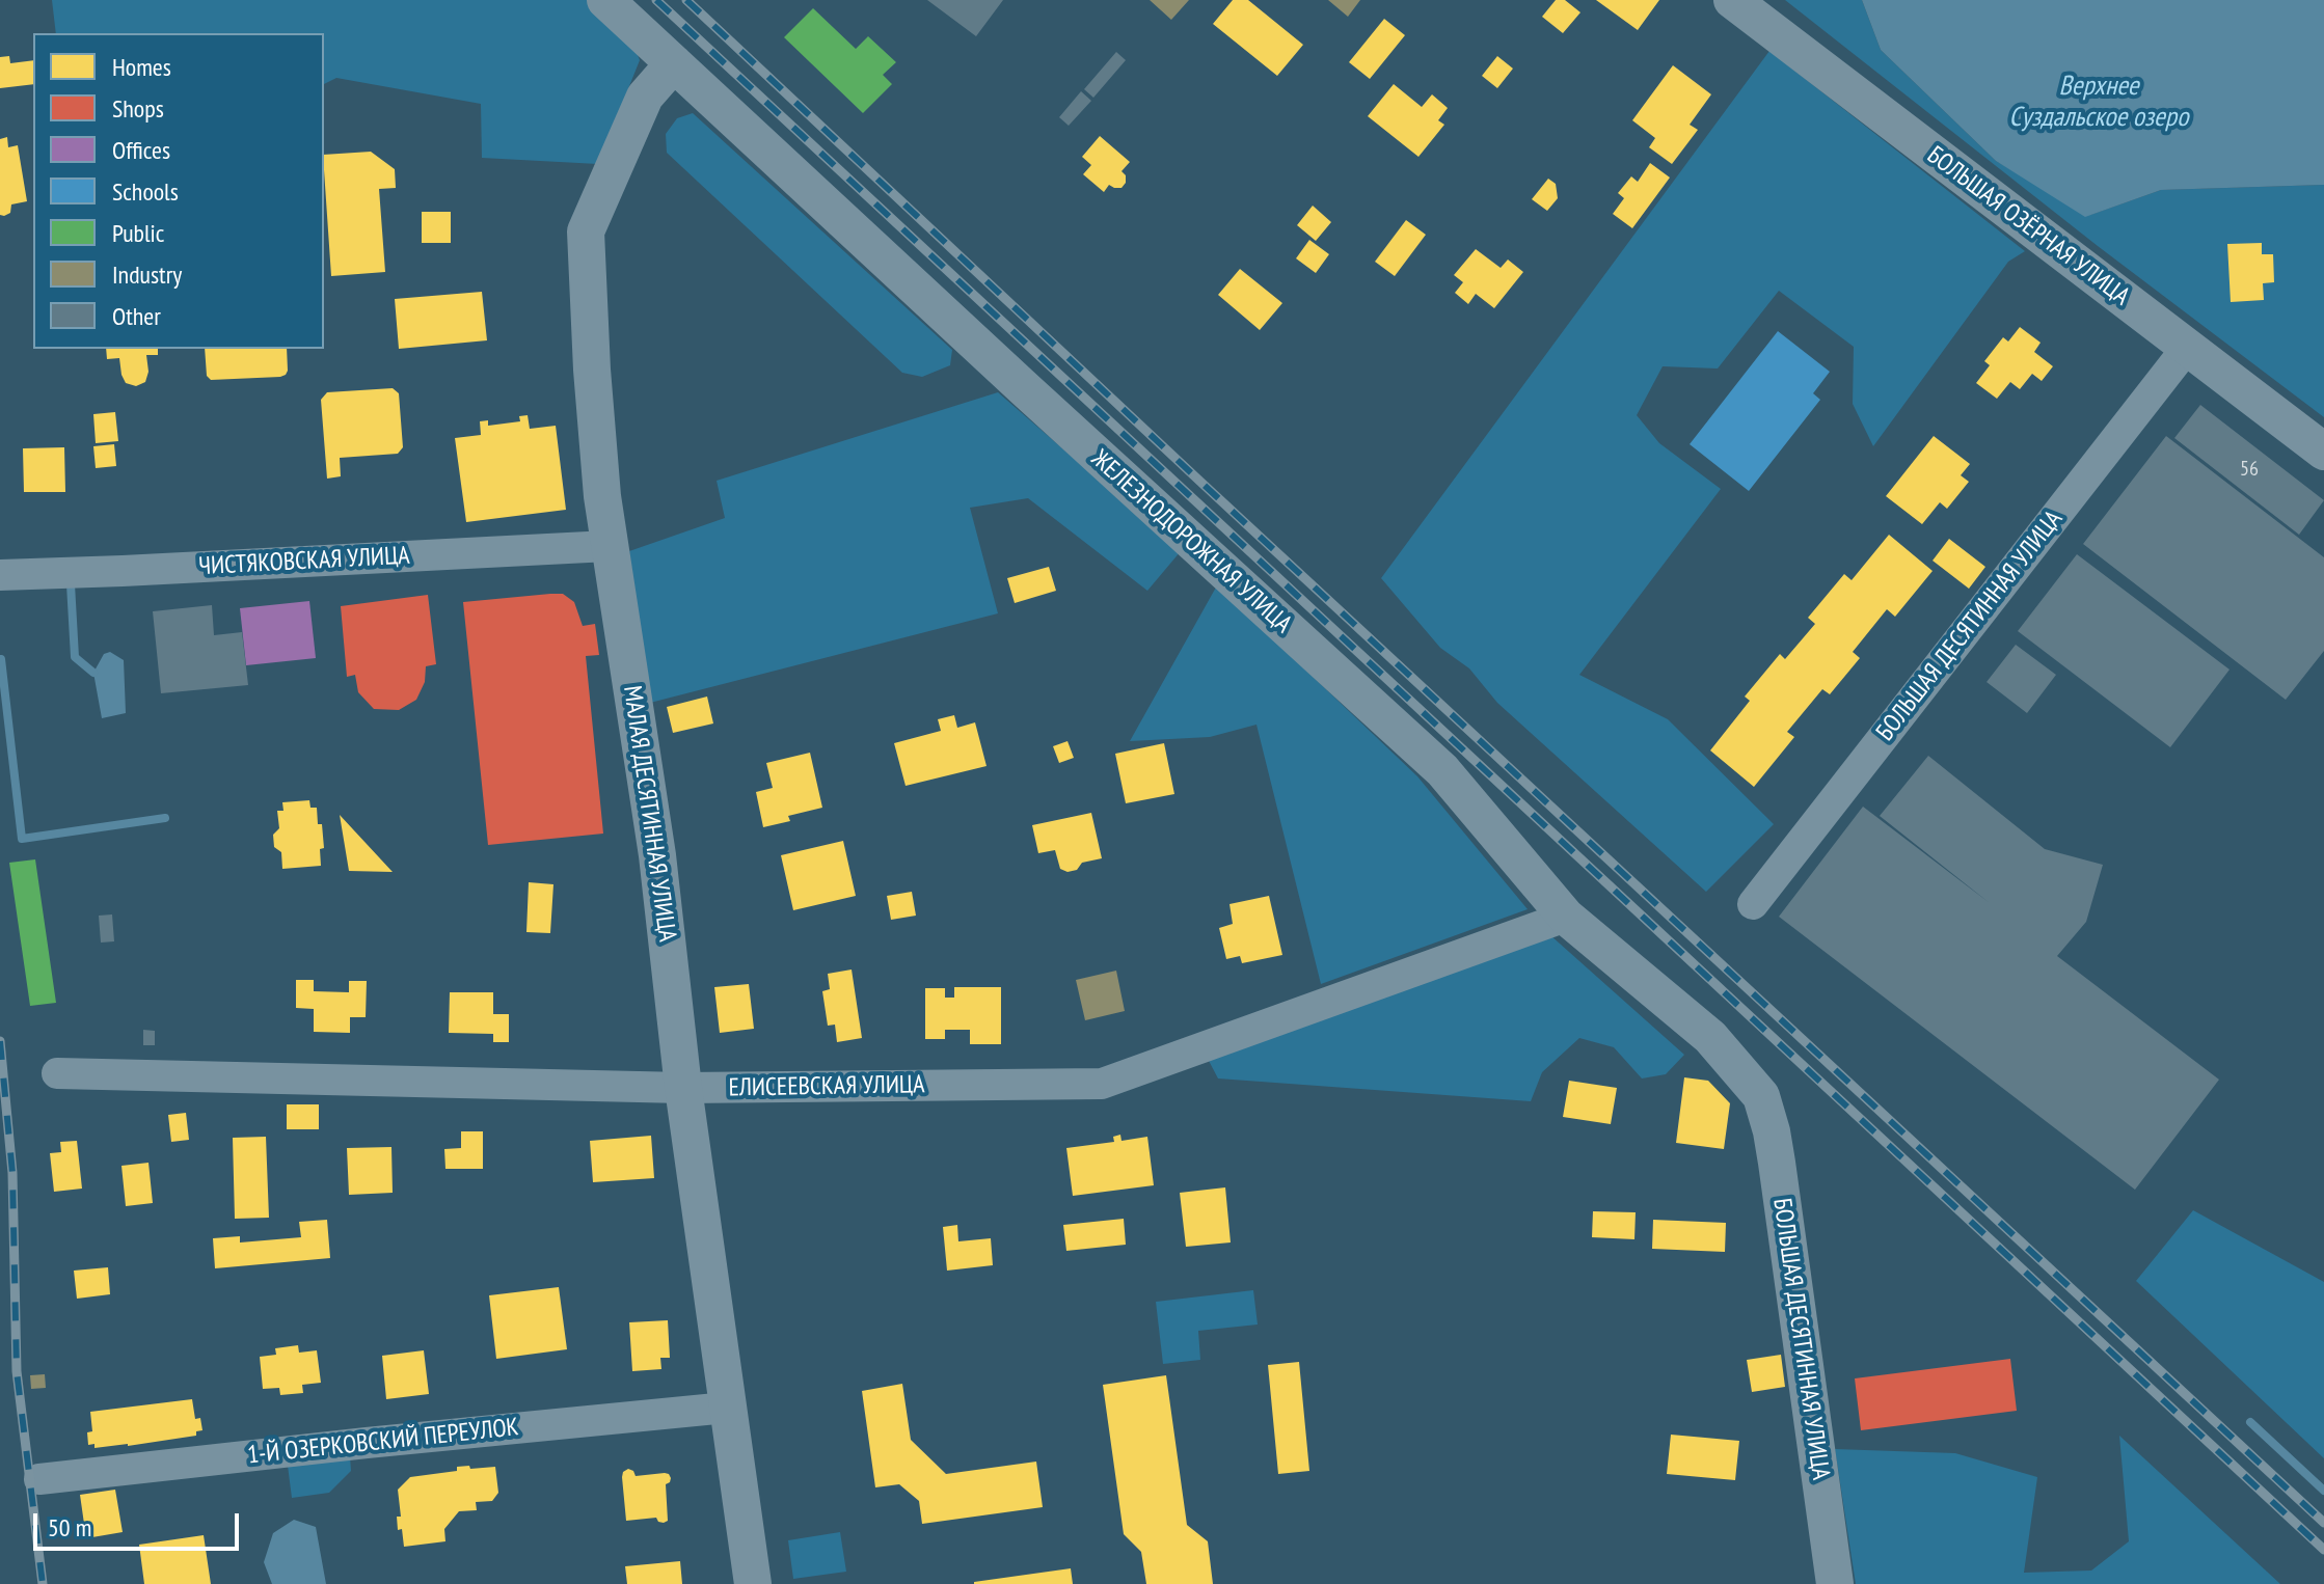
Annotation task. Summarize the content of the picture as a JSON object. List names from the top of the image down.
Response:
{
  "streets": {
    "street": [
      "БОЛЬШАЯ ОЗЁРНАЯ УЛИЦА",
      "ЖЕЛЕЗНОДОРОЖНАЯ УЛИЦА",
      "ЧИСТЯКОВСКАЯ УЛИЦА",
      "БОЛЬШАЯ ДЕСЯТИННАЯ УЛИЦА",
      "МАЛАЯ ДЕСЯТИННАЯ УЛИЦА",
      "ЕЛИСЕЕВСКАЯ УЛИЦА",
      "1-Й ОЗЕРКОВСКИЙ ПЕРЕУЛОК"
    ]
  },
  "crossings": [
    ["БОЛЬШАЯ ОЗЁРНАЯ УЛИЦА", "БОЛЬШАЯ ДЕСЯТИННАЯ УЛИЦА"],
    ["ЖЕЛЕЗНОДОРОЖНАЯ УЛИЦА", "БОЛЬШАЯ ДЕСЯТИННАЯ УЛИЦА"],
    ["ЖЕЛЕЗНОДОРОЖНАЯ УЛИЦА", "МАЛАЯ ДЕСЯТИННАЯ УЛИЦА"],
    ["ЖЕЛЕЗНОДОРОЖНАЯ УЛИЦА", "ЕЛИСЕЕВСКАЯ УЛИЦА"],
    ["ЧИСТЯКОВСКАЯ УЛИЦА", "МАЛАЯ ДЕСЯТИННАЯ УЛИЦА"],
    ["МАЛАЯ ДЕСЯТИННАЯ УЛИЦА", "ЕЛИСЕЕВСКАЯ УЛИЦА"],
    ["МАЛАЯ ДЕСЯТИННАЯ УЛИЦА", "1-Й ОЗЕРКОВСКИЙ ПЕРЕУЛОК"]
  ],
  "water": ["Верхнее Суздальское озеро"],
  "house_numbers": ["56"],
  "legend": [
    "Homes",
    "Shops",
    "Offices",
    "Schools",
    "Public",
    "Industry",
    "Other"
  ],
  "scale_bar": "50 m"
}
